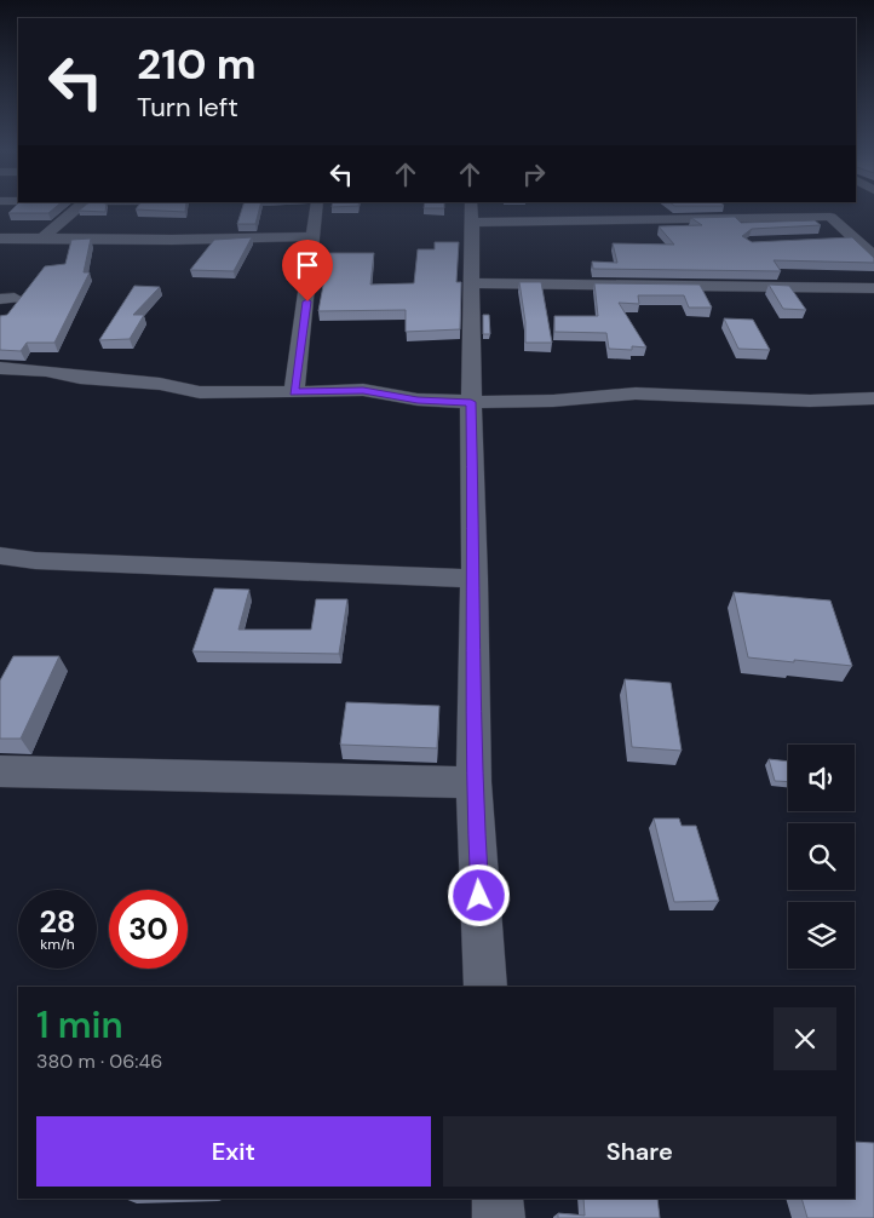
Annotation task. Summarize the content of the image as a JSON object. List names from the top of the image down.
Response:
{
  "page": {
    "turn": ["210 m", "Turn left"],
    "speed": "28 km/h",
    "limit": "30",
    "heading": ["1 min", "380 m · 06:46"],
    "buttons": ["Exit", "Share"]
  }
}
